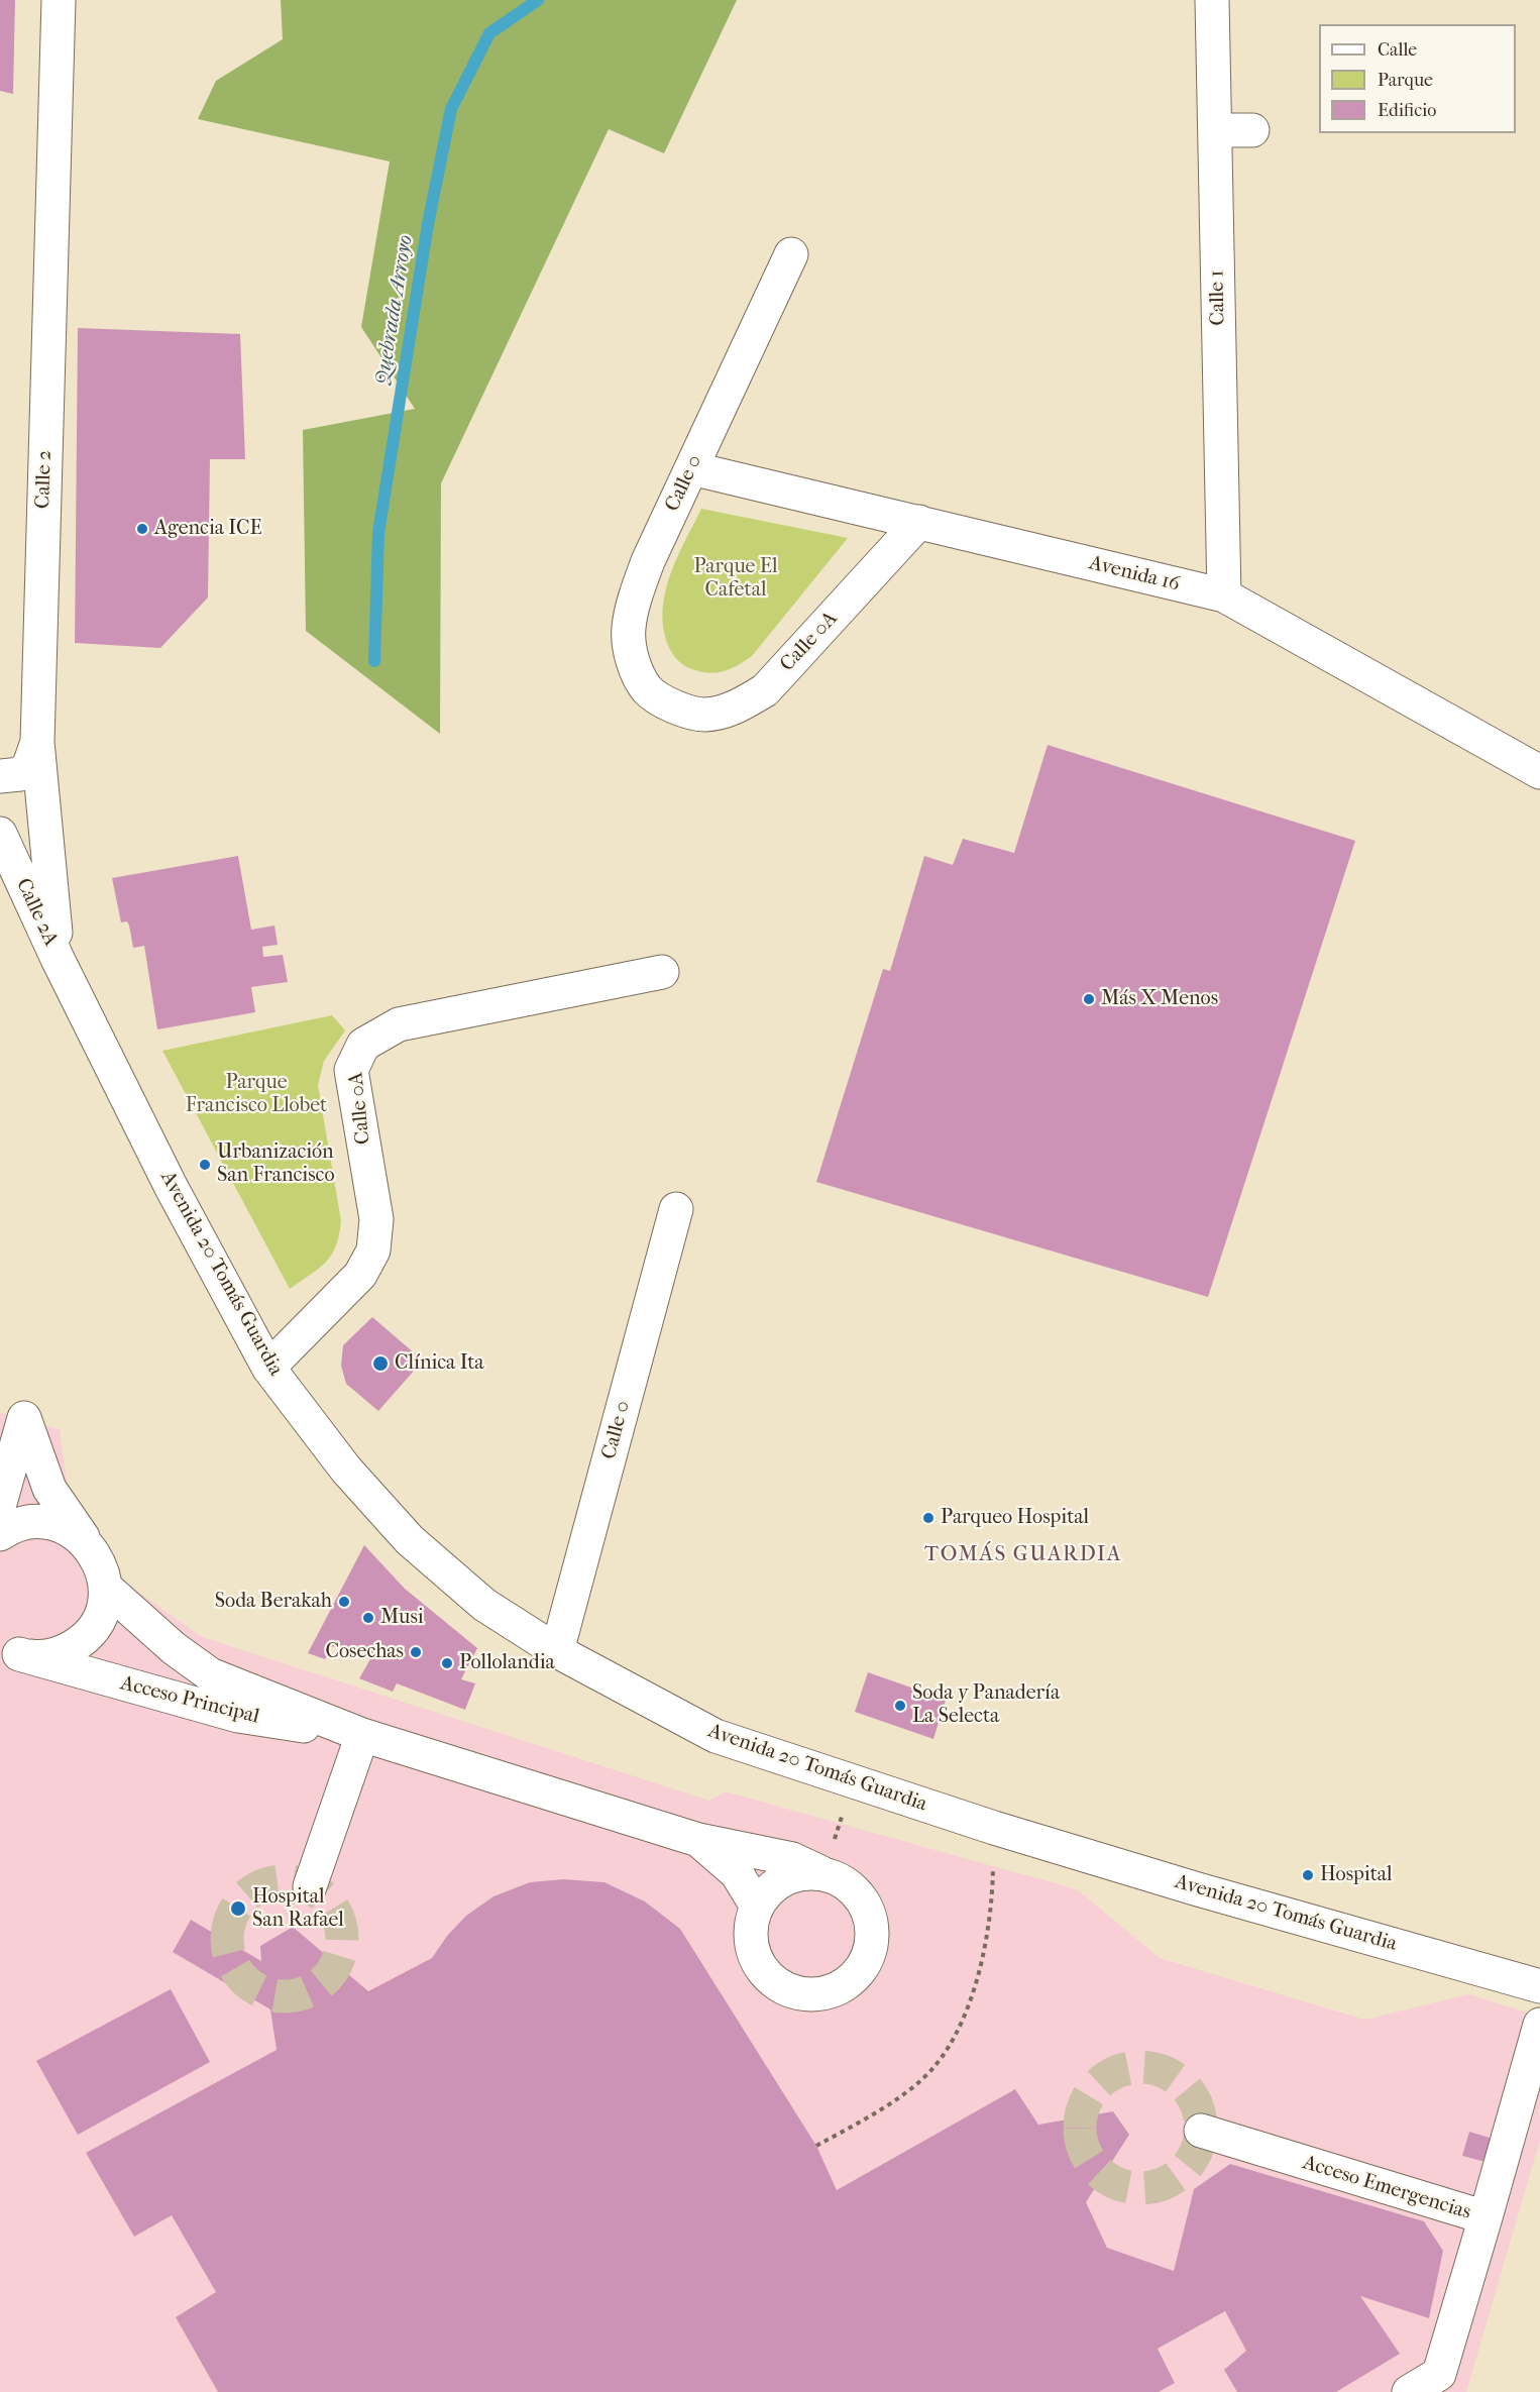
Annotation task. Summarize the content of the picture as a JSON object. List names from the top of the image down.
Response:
{
  "streets": {
    "street": [
      "Calle 1",
      "Calle 2",
      "Calle 0",
      "Avenida 16",
      "Calle 0A",
      "Calle 2A",
      "Avenida 20 Tomás Guardia",
      "Acceso Principal",
      "Acceso Emergencias"
    ]
  },
  "crossings": [
    ["Calle 1", "Avenida 16"],
    ["Calle 2", "Calle 2A"],
    ["Calle 2", "Avenida 20 Tomás Guardia"],
    ["Calle 0", "Avenida 16"],
    ["Calle 0", "Calle 0A"],
    ["Calle 0", "Avenida 20 Tomás Guardia"],
    ["Avenida 16", "Calle 0A"],
    ["Calle 0A", "Avenida 20 Tomás Guardia"],
    ["Calle 2A", "Avenida 20 Tomás Guardia"]
  ],
  "districts": ["TOMÁS GUARDIA"],
  "water": ["Quebrada Arroyo"],
  "parks": ["Parque El Cafetal", "Parque Francisco Llobet"],
  "places": [
    "Agencia ICE",
    "Más X Menos",
    "Urbanización San Francisco",
    "Clínica Ita",
    "Parqueo Hospital",
    "Soda Berakah",
    "Musi",
    "Cosechas",
    "Pollolandia",
    "Soda y Panadería La Selecta",
    "Hospital",
    "Hospital San Rafael"
  ],
  "legend": ["Calle", "Parque", "Edificio"]
}
